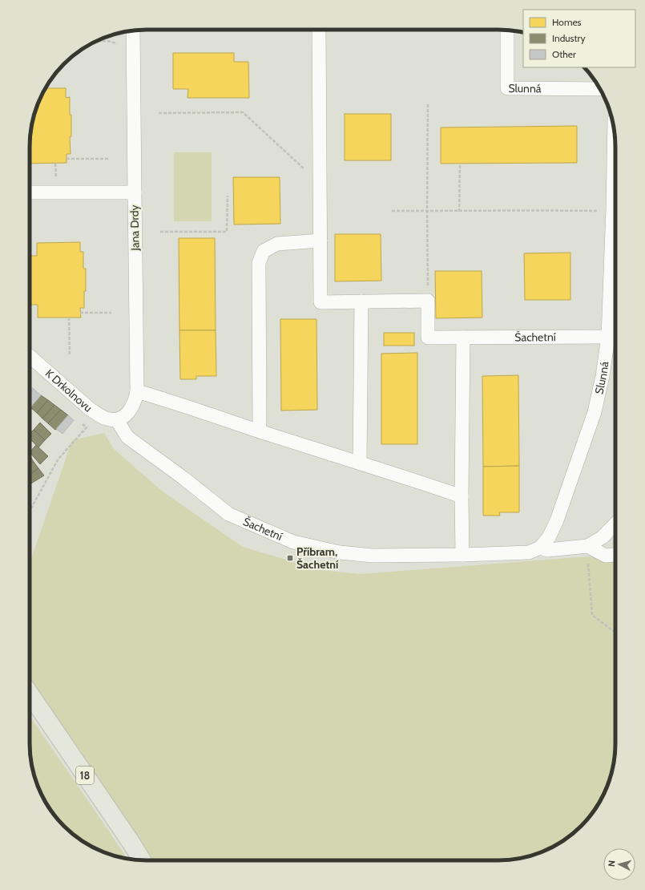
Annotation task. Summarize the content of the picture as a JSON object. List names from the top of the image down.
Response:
{
  "streets": {
    "main road": ["18"],
    "street": [
      "Slunná",
      "Jana Drdy",
      "Šachetní",
      "K Drkolnovu"
    ]
  },
  "crossings": [
    ["Slunná", "Šachetní"],
    ["Jana Drdy", "Šachetní"],
    ["Jana Drdy", "K Drkolnovu"],
    ["Šachetní", "K Drkolnovu"]
  ],
  "places": {
    "transit": ["Příbram, Šachetní"]
  },
  "legend": ["Homes", "Industry", "Other"],
  "north": "left"
}
